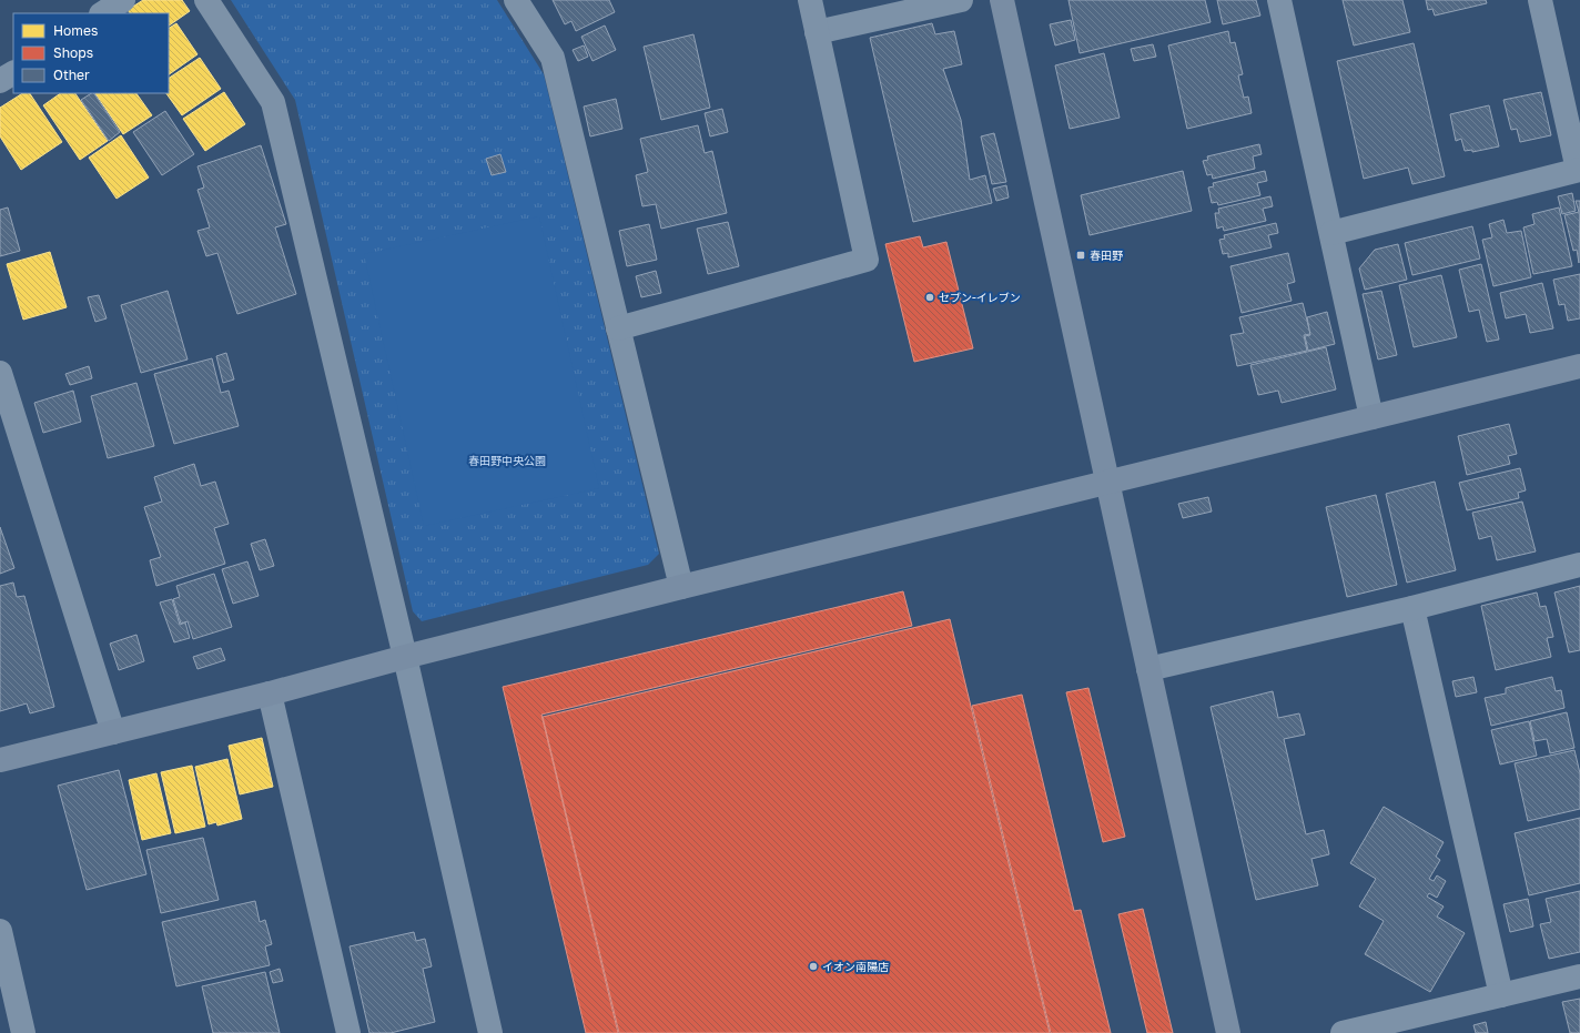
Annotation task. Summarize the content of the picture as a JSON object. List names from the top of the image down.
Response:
{
  "parks": ["春田野中央公園"],
  "places": {
    "transit": ["春田野"],
    "other": ["セブン-イレブン", "イオン南陽店"]
  },
  "legend": ["Homes", "Shops", "Other"]
}
